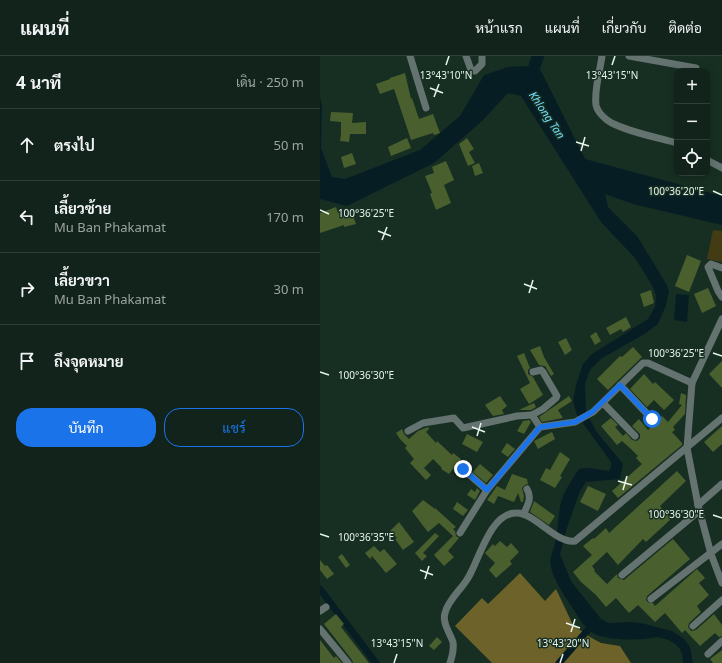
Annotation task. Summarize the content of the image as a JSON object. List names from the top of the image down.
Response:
{
  "water": ["Khlong Tan"],
  "page": {
    "header": "แผนที่",
    "nav": [
      "หน้าแรก",
      "แผนที่",
      "เกี่ยวกับ",
      "ติดต่อ"
    ],
    "heading": ["4 นาที", "เดิน · 250 m"],
    "map_buttons": ["+", "−"],
    "list": [
      ["ตรงไป", "50 m"],
      ["เลี้ยวซ้าย", "Mu Ban Phakamat", "170 m"],
      ["เลี้ยวขวา", "Mu Ban Phakamat", "30 m"],
      "ถึงจุดหมาย"
    ],
    "buttons": ["บันทึก", "แชร์"]
  },
  "coordinates": [
    "13°43'15\"N",
    "13°43'10\"N",
    "100°36'20\"E",
    "100°36'25\"E",
    "100°36'30\"E",
    "100°36'35\"E",
    "13°43'20\"N"
  ]
}
